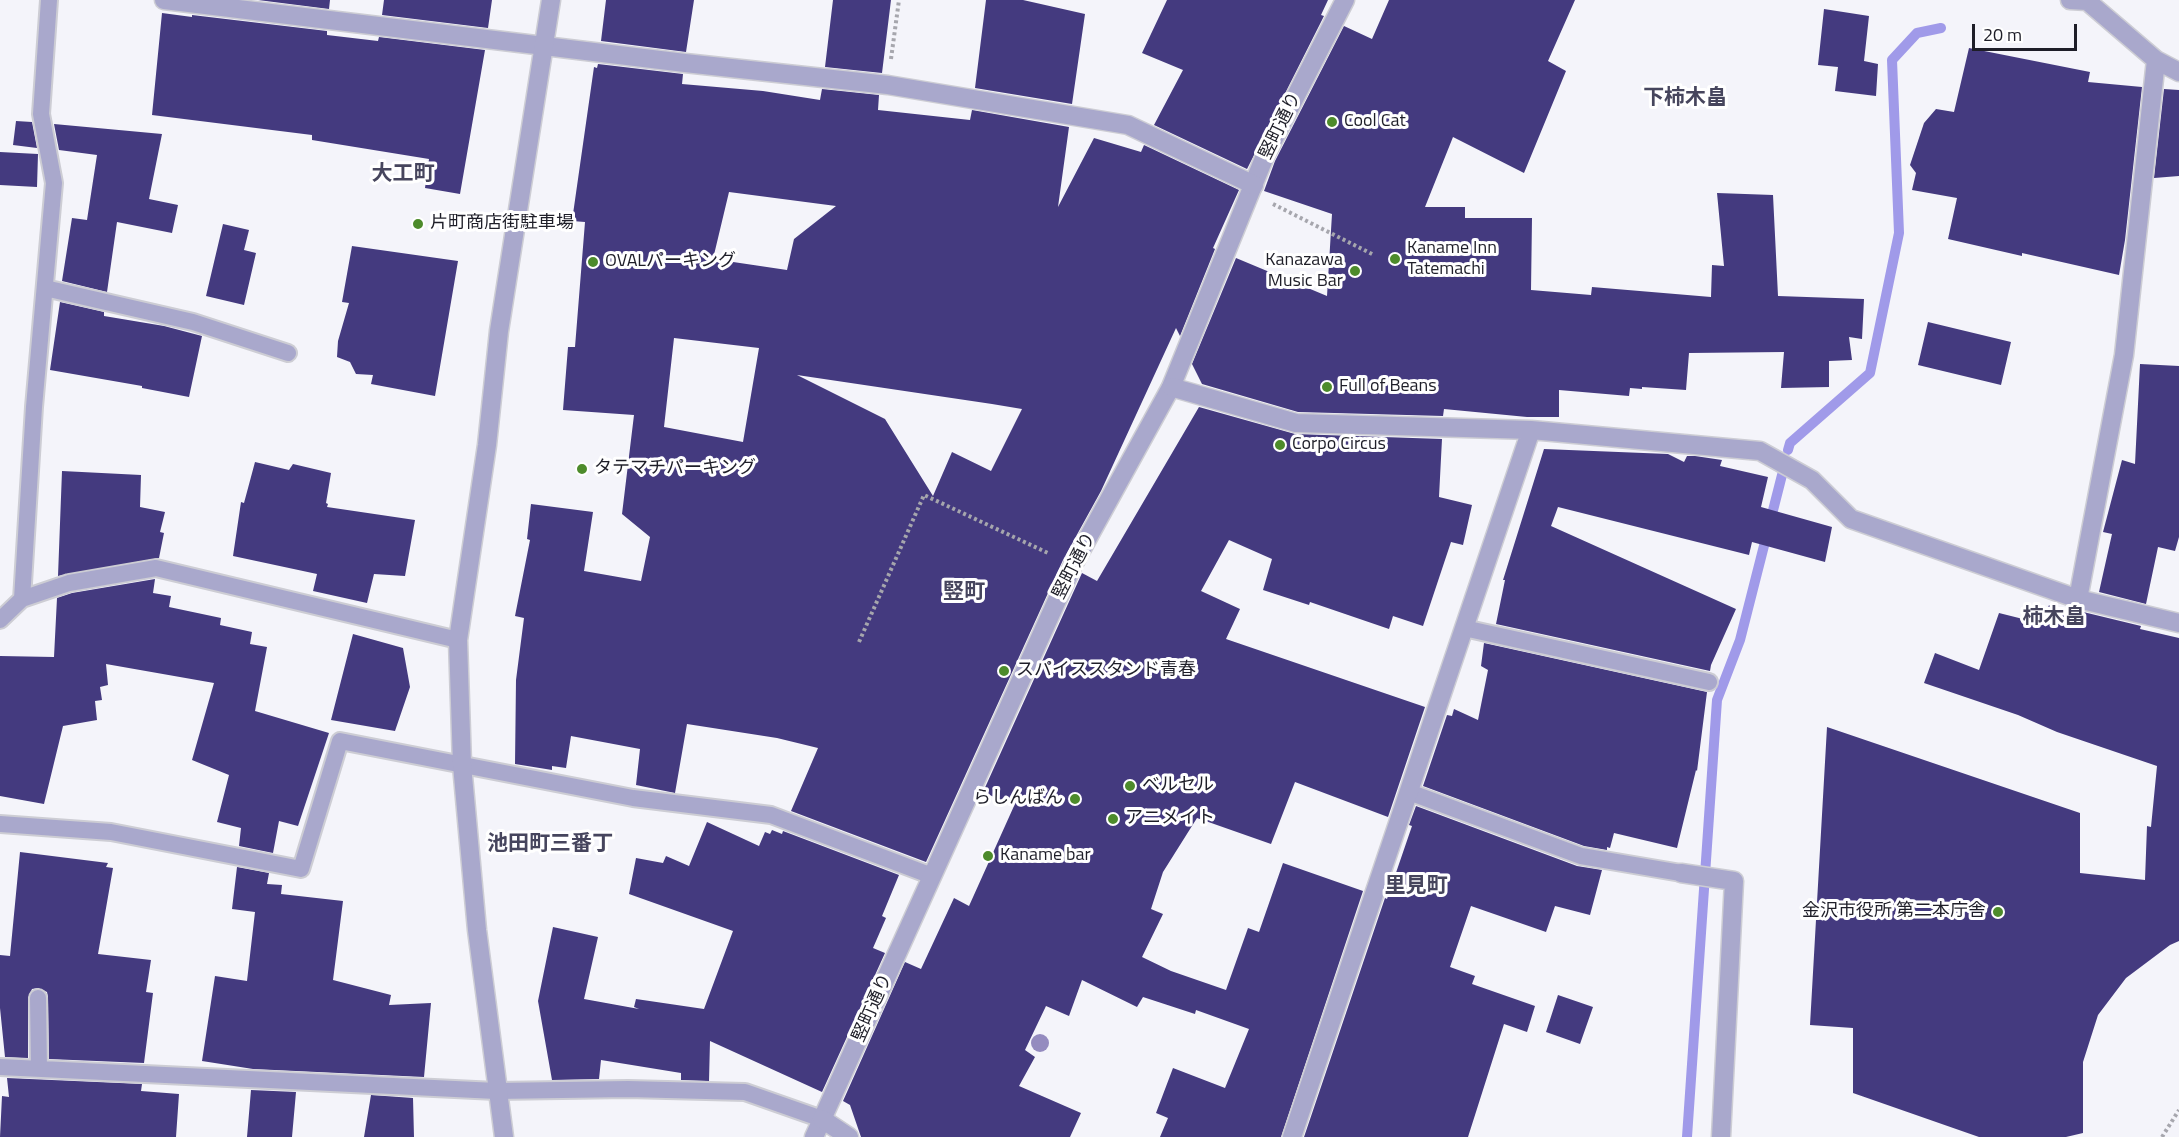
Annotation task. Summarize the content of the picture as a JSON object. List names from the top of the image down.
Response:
{
  "streets": {
    "street": ["竪町通り"]
  },
  "districts": [
    "下柿木畠",
    "大工町",
    "竪町",
    "柿木畠",
    "池田町三番丁",
    "里見町"
  ],
  "places": [
    "Cool Cat",
    "片町商店街駐車場",
    "Kaname Inn Tatemachi",
    "OVALパーキング",
    "Kanazawa Music Bar",
    "Full of Beans",
    "Corpo Circus",
    "タテマチパーキング",
    "スパイススタンド青春",
    "ベルセル",
    "らしんばん",
    "アニメイト",
    "Kaname bar",
    "金沢市役所 第二本庁舎"
  ],
  "scale_bar": "20 m"
}
